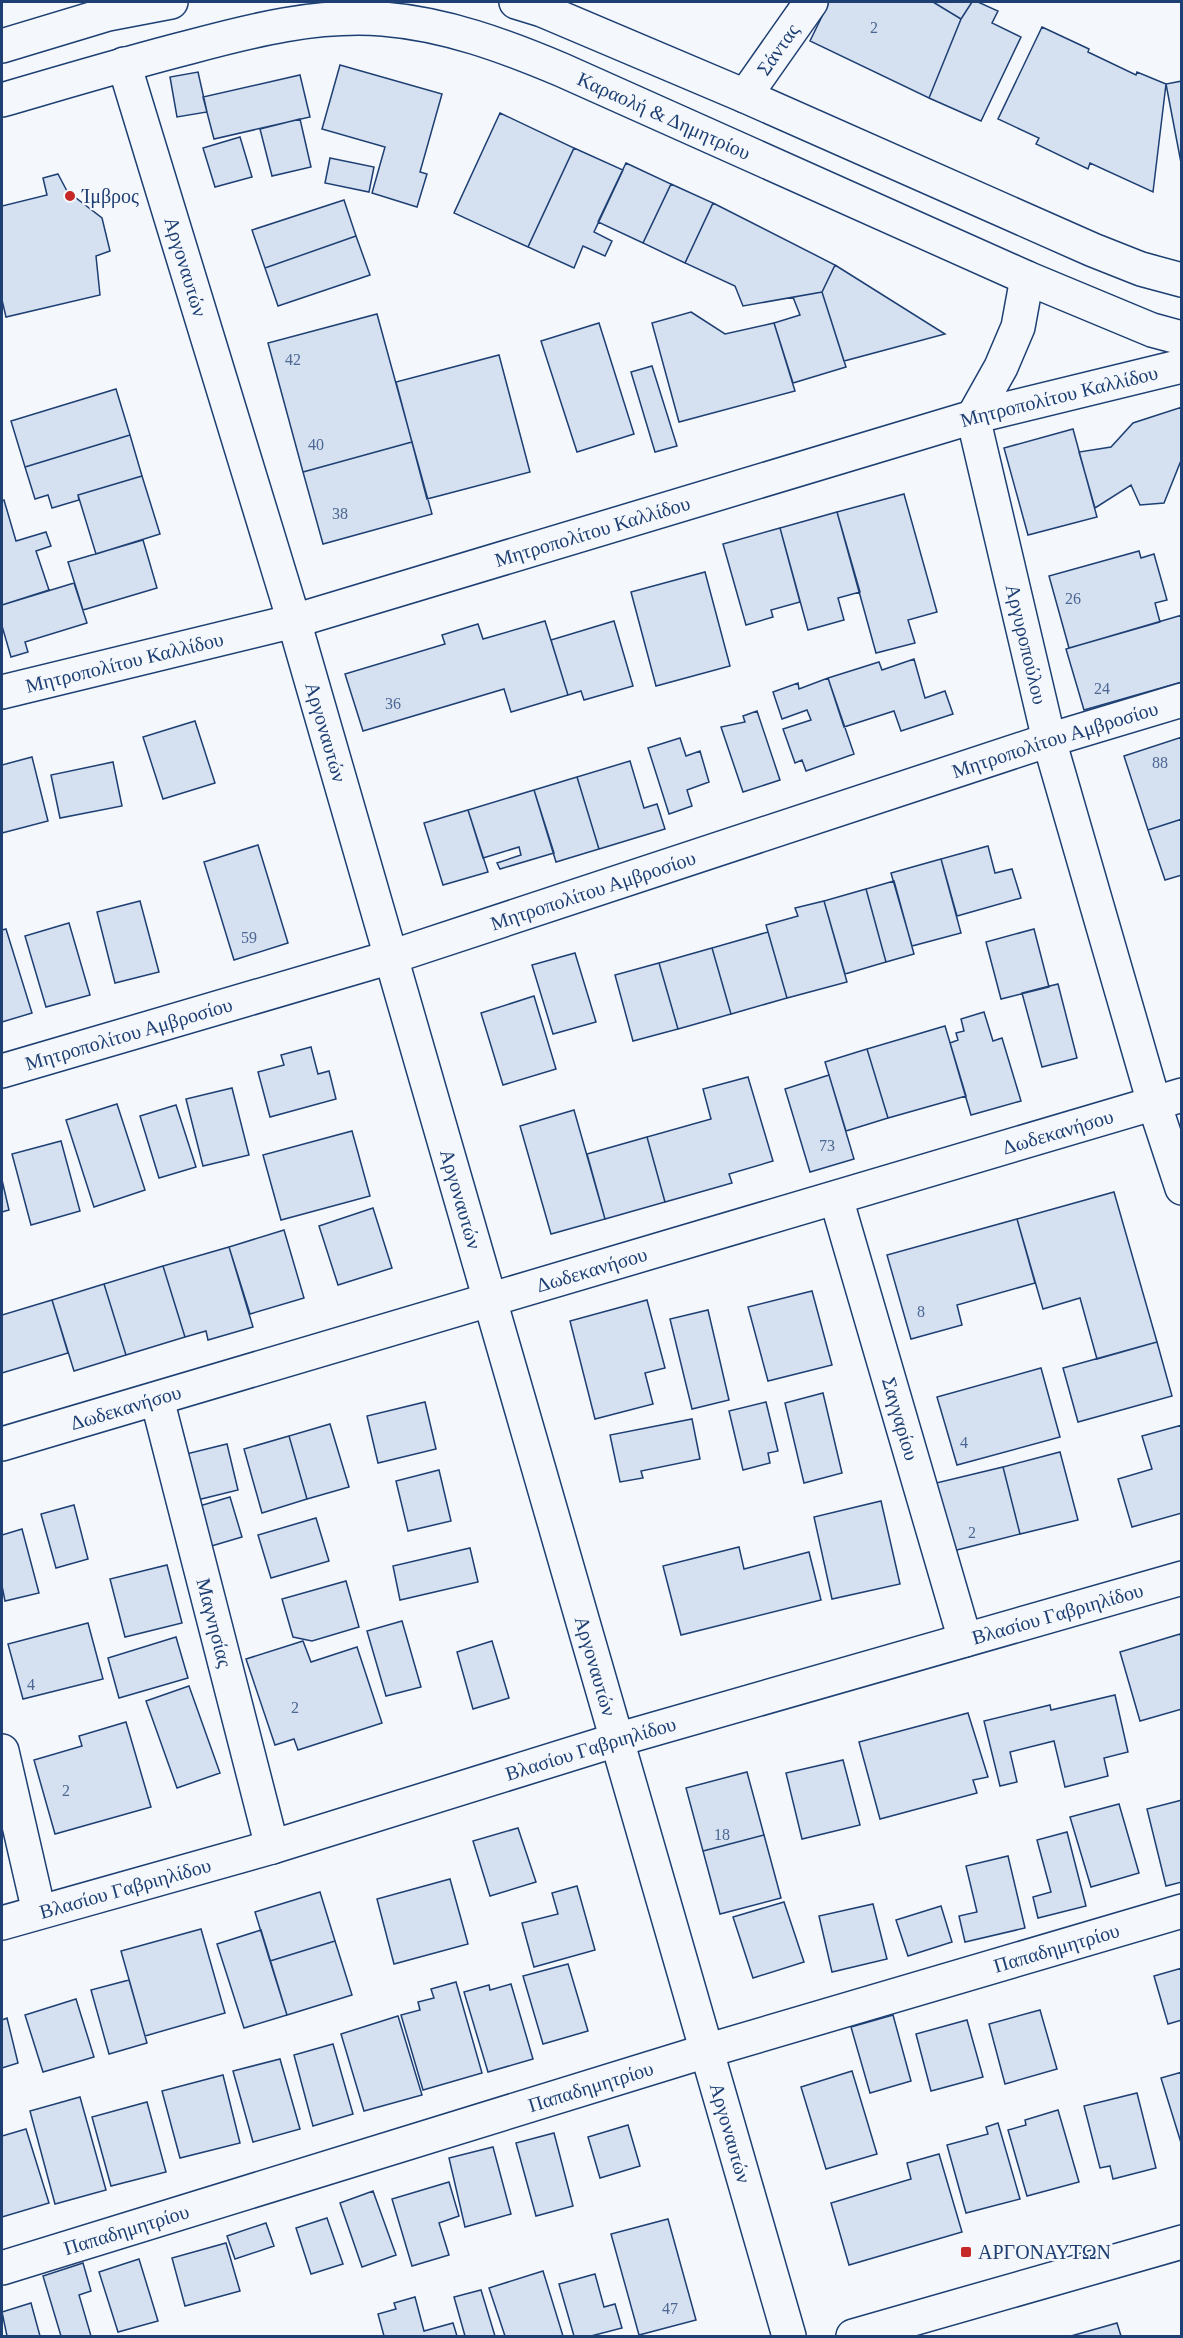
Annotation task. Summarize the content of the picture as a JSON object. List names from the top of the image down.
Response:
{
  "streets": {
    "street": [
      "Σάντας",
      "Καραολή & Δημητρίου",
      "Αργοναυτών",
      "Μητροπολίτου Καλλίδου",
      "Αργυροπούλου",
      "Μητροπολίτου Αμβροσίου",
      "Δωδεκανήσου",
      "Σαγγαρίου",
      "Βλασίου Γαβριηλίδου",
      "Μαγνησίας",
      "Παπαδημητρίου"
    ]
  },
  "crossings": [
    ["Καραολή & Δημητρίου", "Αργοναυτών"],
    ["Αργοναυτών", "Μητροπολίτου Καλλίδου"],
    ["Αργοναυτών", "Μητροπολίτου Αμβροσίου"],
    ["Αργοναυτών", "Δωδεκανήσου"],
    ["Αργοναυτών", "Βλασίου Γαβριηλίδου"],
    ["Αργοναυτών", "Παπαδημητρίου"],
    ["Μητροπολίτου Καλλίδου", "Αργυροπούλου"],
    ["Αργυροπούλου", "Μητροπολίτου Αμβροσίου"],
    ["Αργυροπούλου", "Δωδεκανήσου"],
    ["Δωδεκανήσου", "Σαγγαρίου"],
    ["Δωδεκανήσου", "Μαγνησίας"],
    ["Σαγγαρίου", "Βλασίου Γαβριηλίδου"],
    ["Βλασίου Γαβριηλίδου", "Μαγνησίας"]
  ],
  "places": {
    "other": ["Ίμβρος"],
    "transit": ["ΑΡΓΟΝΑΥΤΩΝ"]
  },
  "house_numbers": [
    "2",
    "42",
    "40",
    "38",
    "26",
    "24",
    "36",
    "88",
    "59",
    "73",
    "8",
    "4",
    "2",
    "4",
    "2",
    "2",
    "18",
    "47"
  ]
}
